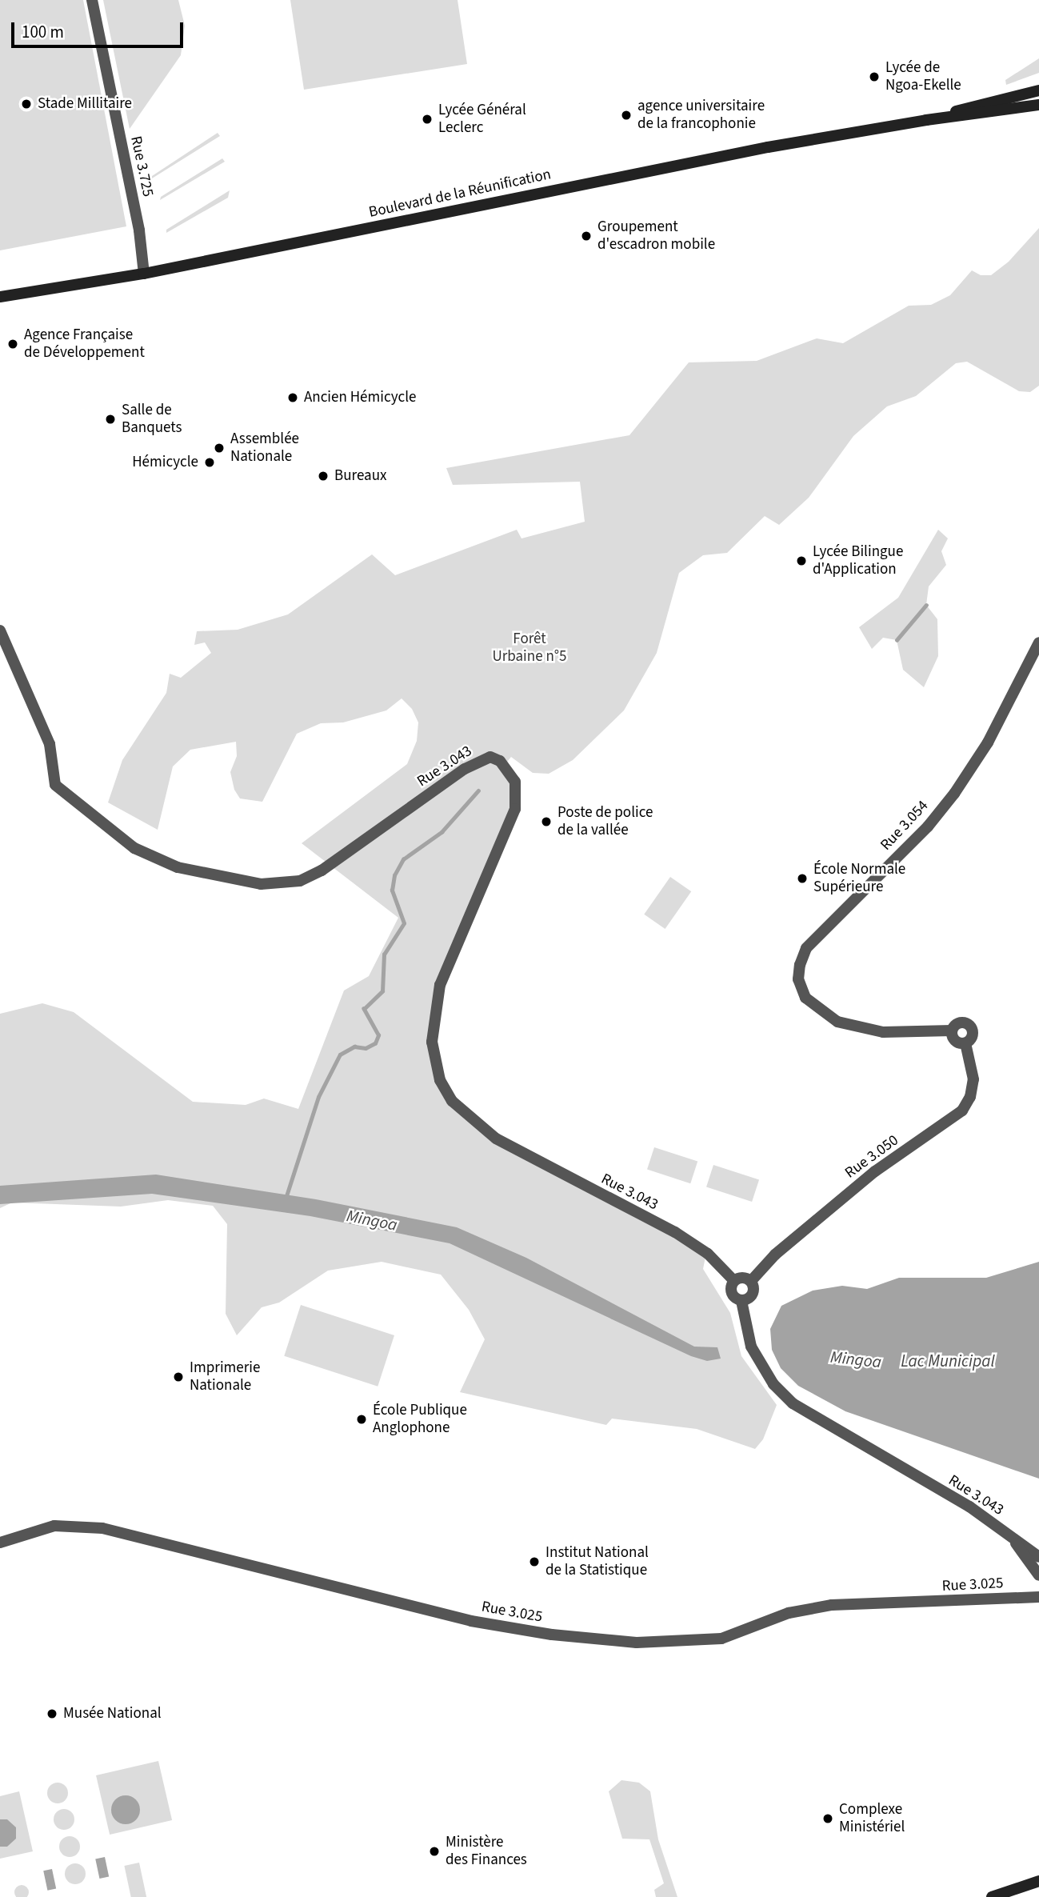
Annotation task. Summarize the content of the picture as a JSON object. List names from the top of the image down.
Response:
{
  "streets": {
    "main road": ["Boulevard de la Réunification"],
    "street": [
      "Rue 3.725",
      "Rue 3.043",
      "Rue 3.054",
      "Rue 3.050",
      "Rue 3.025"
    ]
  },
  "crossings": [
    ["Rue 3.725", "Boulevard de la Réunification"],
    ["Rue 3.043", "Rue 3.050"],
    ["Rue 3.054", "Rue 3.050"]
  ],
  "water": ["Mingoa", "Lac Municipal"],
  "parks": ["Forêt Urbaine n°5"],
  "places": [
    "Lycée de Ngoa-Ekelle",
    "Stade Millitaire",
    "agence universitaire de la francophonie",
    "Lycée Général Leclerc",
    "Groupement d'escadron mobile",
    "Agence Française de Développement",
    "Ancien Hémicycle",
    "Salle de Banquets",
    "Assemblée Nationale",
    "Hémicycle",
    "Bureaux",
    "Lycée Bilingue d'Application",
    "Poste de police de la vallée",
    "École Normale Supérieure",
    "Imprimerie Nationale",
    "École Publique Anglophone",
    "Institut National de la Statistique",
    "Musée National",
    "Complexe Ministériel",
    "Ministère des Finances"
  ],
  "scale_bar": "100 m"
}
